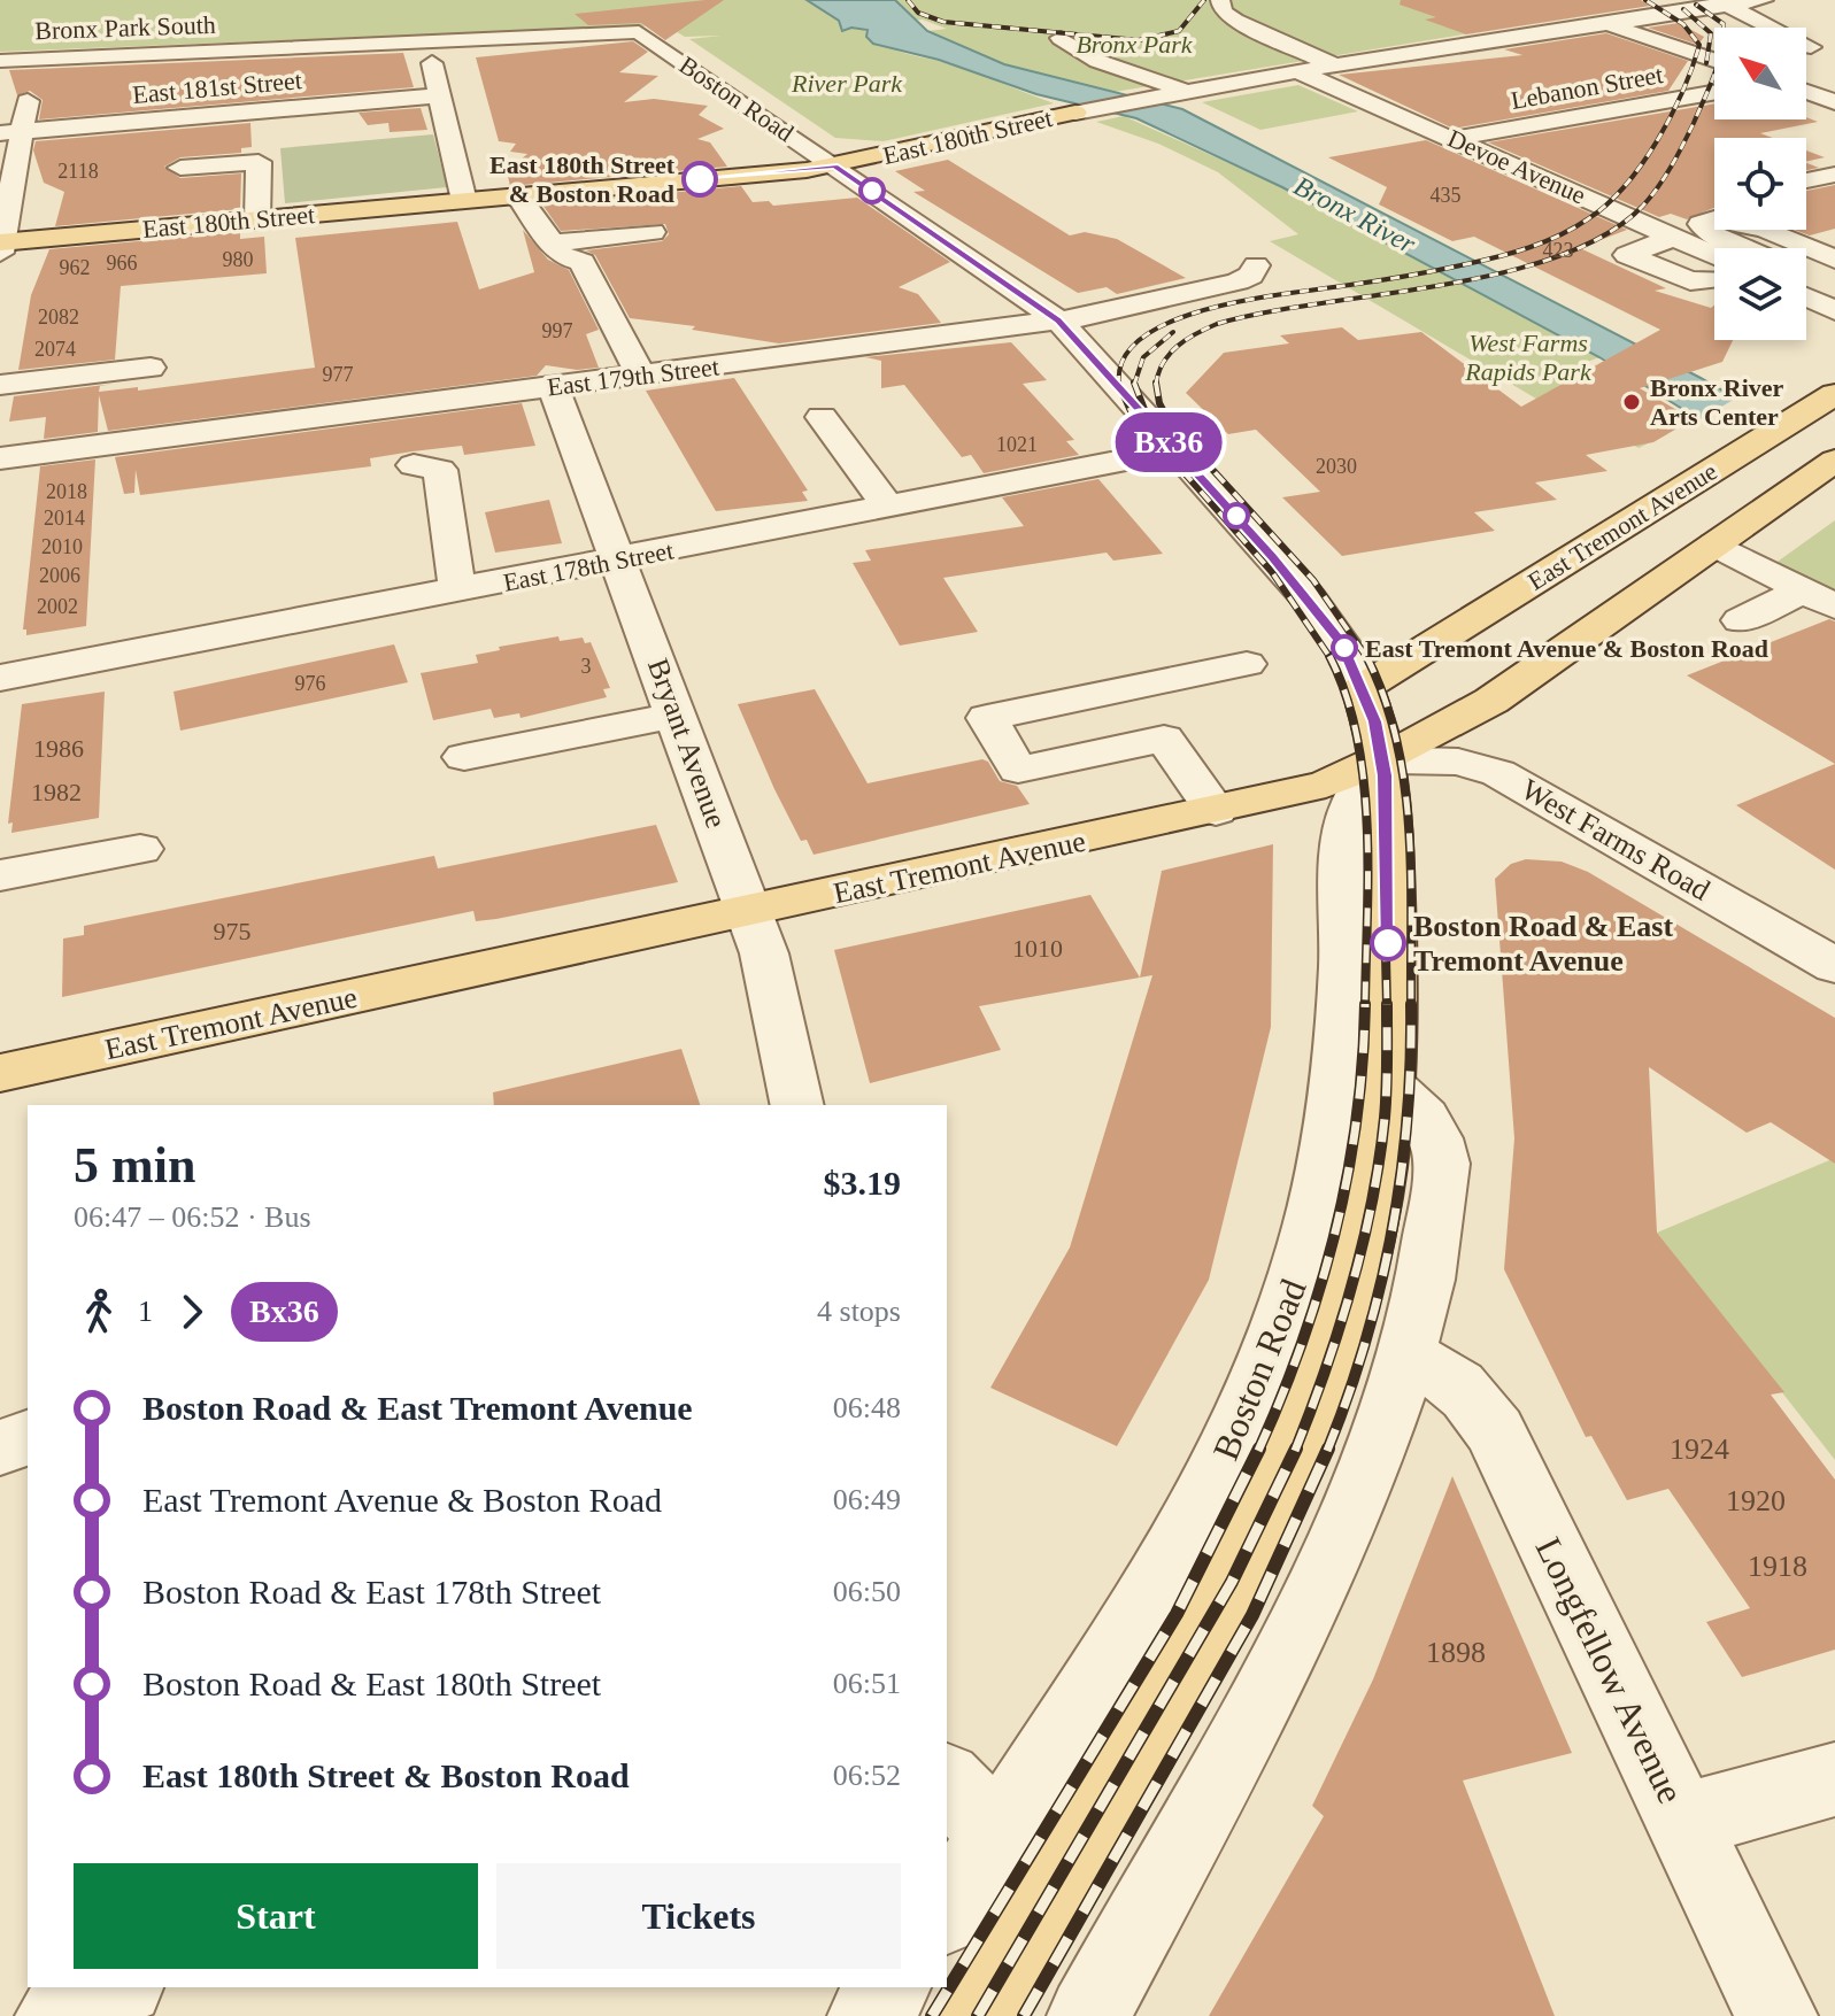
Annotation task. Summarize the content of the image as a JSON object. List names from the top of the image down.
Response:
{
  "streets": {
    "main road": ["Boston Road", "East 180th Street", "East Tremont Avenue"],
    "street": [
      "Bronx Park South",
      "East 181st Street",
      "Lebanon Street",
      "Devoe Avenue",
      "East 179th Street",
      "East 178th Street",
      "Bryant Avenue",
      "West Farms Road",
      "Longfellow Avenue"
    ]
  },
  "crossings": [
    ["Bronx Park South", "Boston Road"],
    ["Lebanon Street", "Devoe Avenue"],
    ["Boston Road", "East 180th Street"],
    ["Boston Road", "East 179th Street"],
    ["Boston Road", "East Tremont Avenue"],
    ["Boston Road", "East 178th Street"],
    ["Boston Road", "West Farms Road"],
    ["East 180th Street", "Devoe Avenue"],
    ["East 179th Street", "Bryant Avenue"],
    ["East Tremont Avenue", "Bryant Avenue"],
    ["East Tremont Avenue", "West Farms Road"],
    ["East 178th Street", "Bryant Avenue"]
  ],
  "water": ["Bronx River"],
  "parks": ["Bronx Park", "River Park", "West Farms Rapids Park"],
  "places": [
    "East 180th Street & Boston Road",
    "Bronx River Arts Center",
    "East Tremont Avenue & Boston Road",
    "Boston Road & East Tremont Avenue"
  ],
  "lines": ["bus line Bx36"],
  "house_numbers": [
    "2118",
    "435",
    "423",
    "980",
    "966",
    "962",
    "2082",
    "997",
    "2074",
    "977",
    "1021",
    "2030",
    "2018",
    "2014",
    "2010",
    "2006",
    "2002",
    "3",
    "976",
    "1986",
    "1982",
    "975",
    "1010",
    "1924",
    "1920",
    "1918",
    "1898"
  ],
  "north": "top left",
  "page": {
    "on_map": "Bx36",
    "heading": ["5 min", "06:47 – 06:52 · Bus", "$3.19"],
    "legs": ["1", "Bx36", "4 stops"],
    "list": [
      {
        "name": "Boston Road & East Tremont Avenue",
        "value": "06:48"
      },
      {
        "name": "East Tremont Avenue & Boston Road",
        "value": "06:49"
      },
      {
        "name": "Boston Road & East 178th Street",
        "value": "06:50"
      },
      {
        "name": "Boston Road & East 180th Street",
        "value": "06:51"
      },
      {
        "name": "East 180th Street & Boston Road",
        "value": "06:52"
      }
    ],
    "buttons": ["Start", "Tickets"]
  }
}
